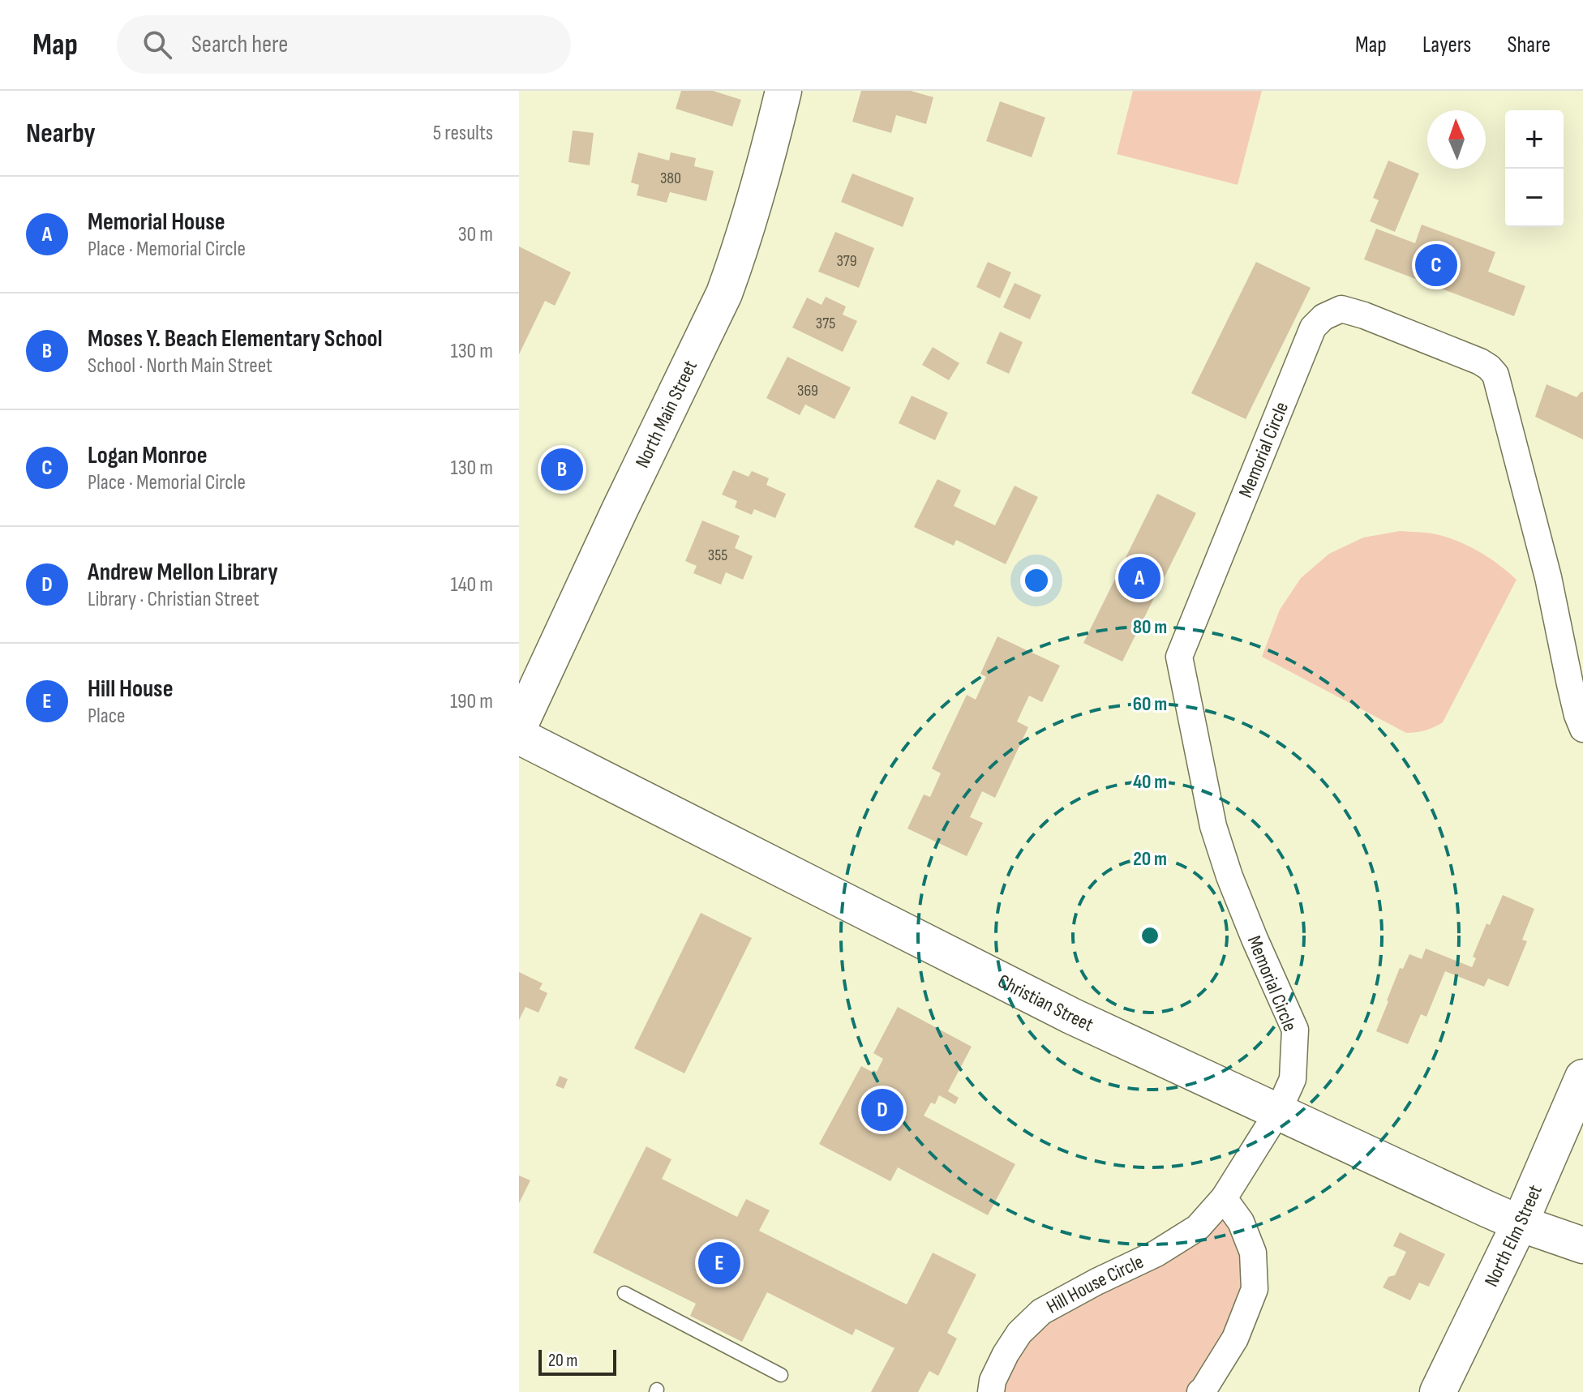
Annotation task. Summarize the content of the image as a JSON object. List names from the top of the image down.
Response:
{
  "streets": {
    "main road": ["North Main Street", "Christian Street", "North Elm Street"],
    "street": ["Memorial Circle", "Hill House Circle"]
  },
  "crossings": [
    ["Memorial Circle", "Christian Street"],
    ["Memorial Circle", "Hill House Circle"],
    ["Christian Street", "North Elm Street"],
    ["Christian Street", "Hill House Circle"]
  ],
  "house_numbers": [
    "380",
    "379",
    "375",
    "369",
    "355"
  ],
  "scale_bar": "20 m",
  "north": "top",
  "page": {
    "header": "Map",
    "search": "Search here",
    "nav": ["Map", "Layers", "Share"],
    "heading": ["Nearby", "5 results"],
    "map_buttons": ["+", "−"],
    "list": [
      {
        "mark": "A",
        "name": "Memorial House",
        "note": "Place · Memorial Circle",
        "value": "30 m"
      },
      {
        "mark": "B",
        "name": "Moses Y. Beach Elementary School",
        "note": "School · North Main Street",
        "value": "130 m"
      },
      {
        "mark": "C",
        "name": "Logan Monroe",
        "note": "Place · Memorial Circle",
        "value": "130 m"
      },
      {
        "mark": "D",
        "name": "Andrew Mellon Library",
        "note": "Library · Christian Street",
        "value": "140 m"
      },
      {
        "mark": "E",
        "name": "Hill House",
        "note": "Place",
        "value": "190 m"
      }
    ],
    "pins": [
      "C",
      "B",
      "A",
      "D",
      "E"
    ],
    "scale": "20 m"
  },
  "rings": [
    "80 m",
    "60 m",
    "40 m",
    "20 m"
  ]
}
